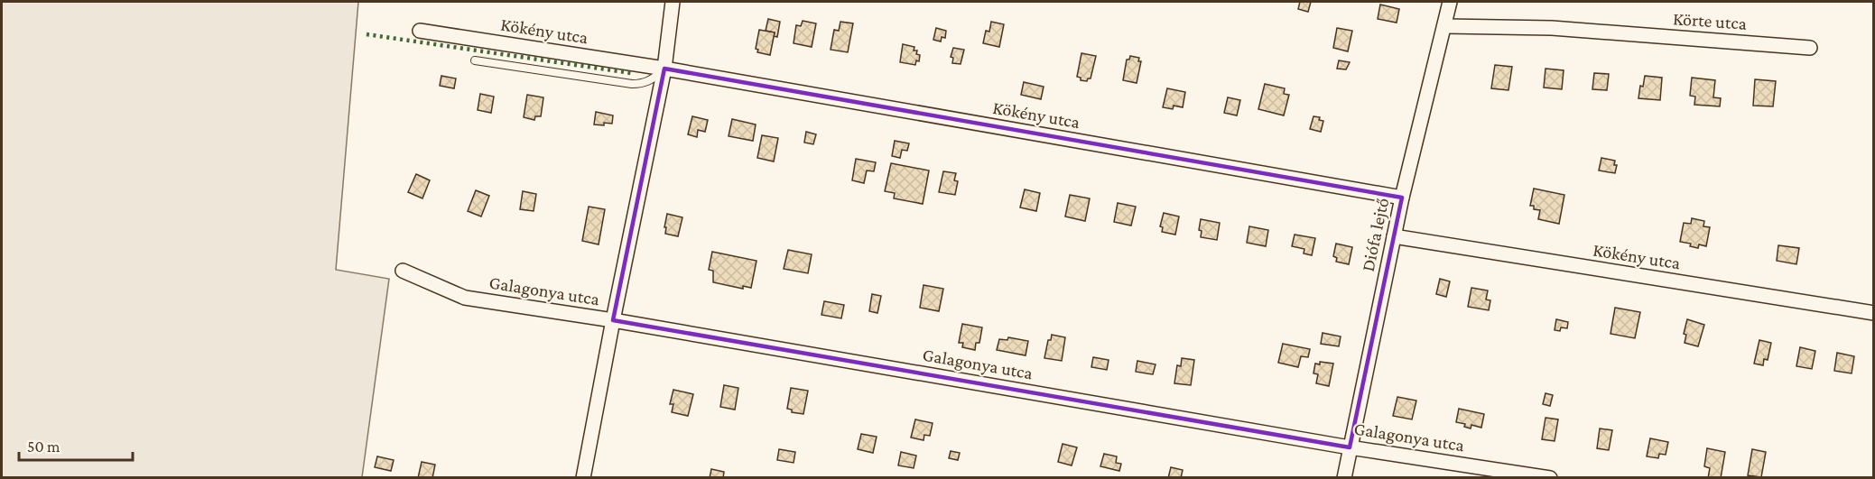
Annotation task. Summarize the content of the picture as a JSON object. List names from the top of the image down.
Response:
{
  "streets": {
    "street": [
      "Körte utca",
      "Kökény utca",
      "Diófa lejtő",
      "Galagonya utca"
    ]
  },
  "crossings": [
    ["Körte utca", "Diófa lejtő"],
    ["Kökény utca", "Diófa lejtő"],
    ["Diófa lejtő", "Galagonya utca"]
  ],
  "scale_bar": "50 m"
}
